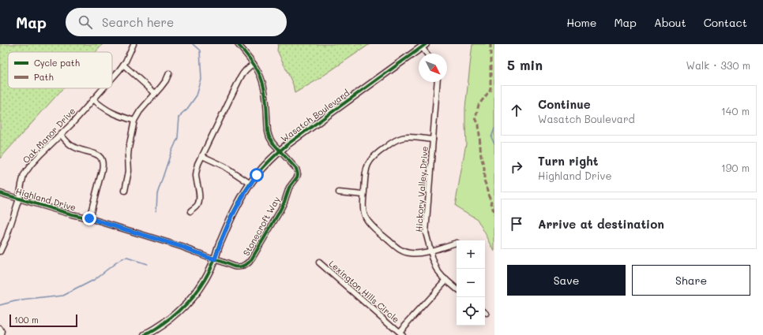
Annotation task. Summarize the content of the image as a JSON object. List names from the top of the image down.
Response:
{
  "streets": {
    "main road": ["Wasatch Boulevard"],
    "street": [
      "Oak Manor Drive",
      "Hickory Valley Drive",
      "Highland Drive",
      "Stonecroft Way",
      "Lexington Hills Circle"
    ]
  },
  "crossings": [
    ["Wasatch Boulevard", "Highland Drive"],
    ["Wasatch Boulevard", "Stonecroft Way"],
    ["Oak Manor Drive", "Highland Drive"],
    ["Highland Drive", "Stonecroft Way"]
  ],
  "legend": ["Cycle path", "Path"],
  "scale_bar": "100 m",
  "north": "bottom right",
  "page": {
    "header": "Map",
    "search": "Search here",
    "nav": [
      "Home",
      "Map",
      "About",
      "Contact"
    ],
    "heading": ["5 min", "Walk · 330 m"],
    "list": [
      ["Continue", "Wasatch Boulevard", "140 m"],
      ["Turn right", "Highland Drive", "190 m"],
      "Arrive at destination"
    ],
    "map_buttons": ["+", "−"],
    "buttons": ["Save", "Share"],
    "scale": "100 m"
  }
}
